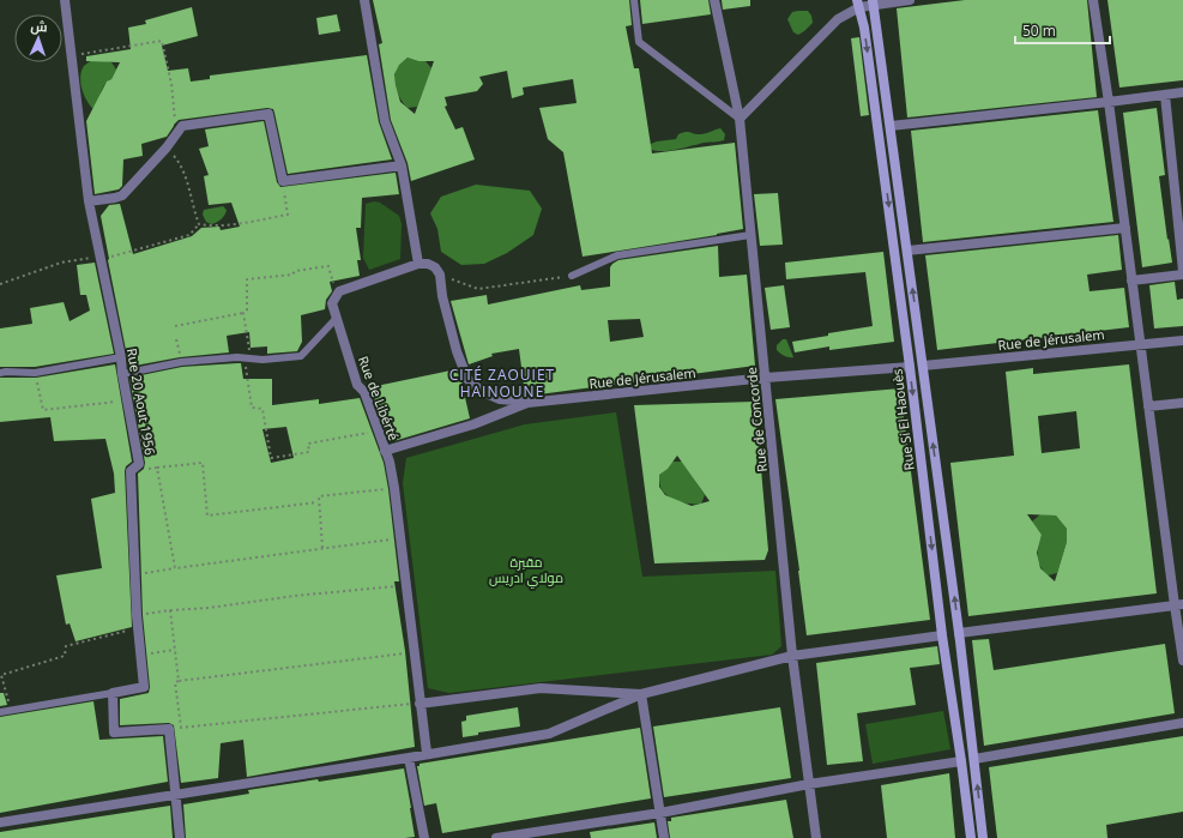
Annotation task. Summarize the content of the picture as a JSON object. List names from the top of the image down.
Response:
{
  "streets": {
    "street": [
      "Rue de Jérusalem",
      "Rue de Libérté",
      "Rue 20 Aout 1956",
      "Rue de Concorde",
      "Rue Si El Haouès"
    ]
  },
  "crossings": [
    ["Rue de Jérusalem", "Rue de Libérté"],
    ["Rue de Jérusalem", "Rue de Concorde"],
    ["Rue de Jérusalem", "Rue Si El Haouès"]
  ],
  "districts": ["CITÉ ZAOUIET HAINOUNE"],
  "parks": ["مقبرة مولاي ادريس"],
  "scale_bar": "50 m",
  "north": "top"
}
